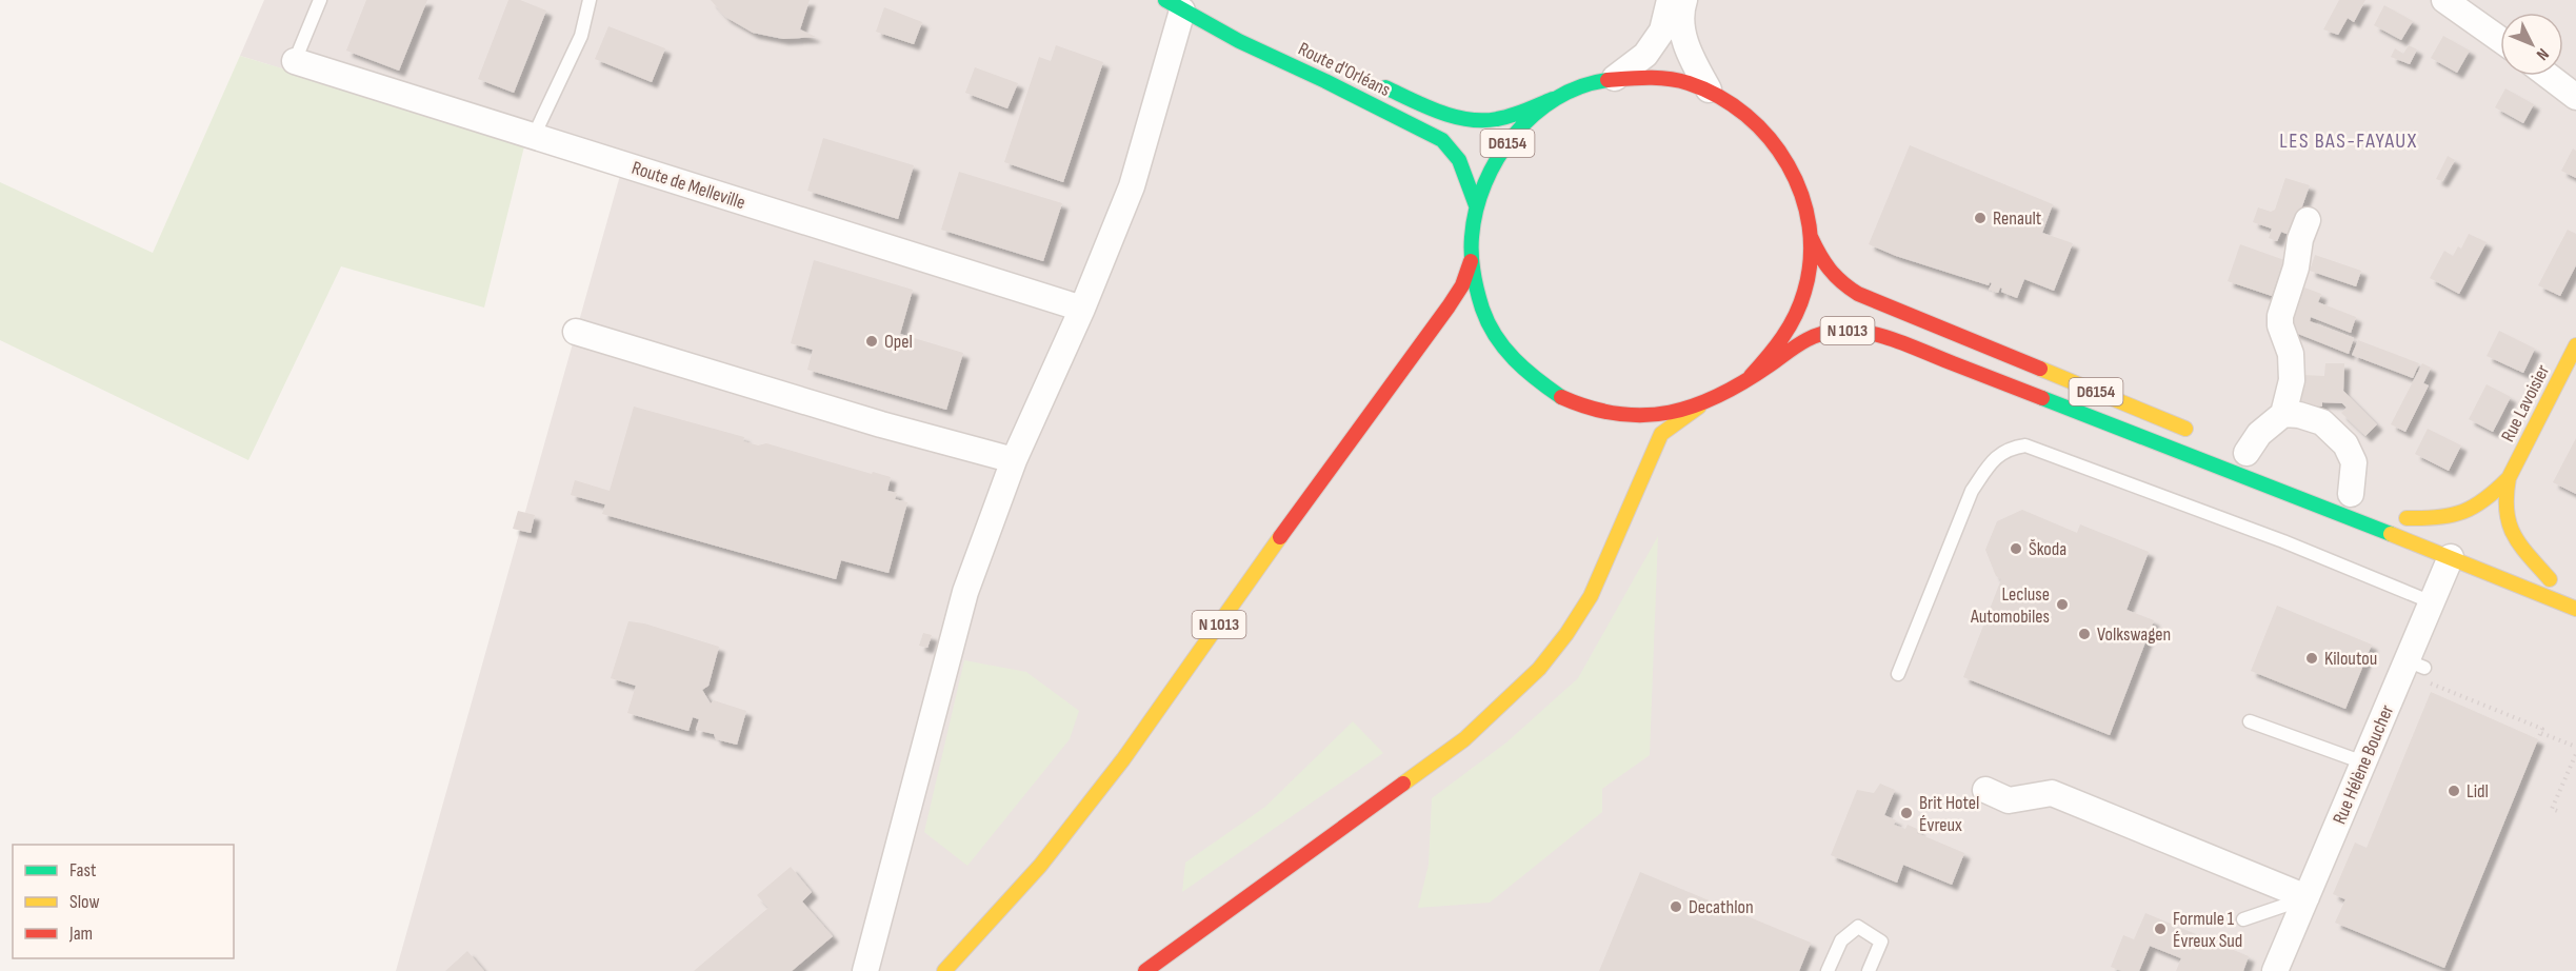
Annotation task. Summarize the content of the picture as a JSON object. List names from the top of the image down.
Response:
{
  "streets": {
    "main road": [
      "Route d'Orléans",
      "D6154",
      "N 1013",
      "Rue Lavoisier"
    ],
    "street": ["Route de Melleville", "Rue Hélène Boucher"]
  },
  "crossings": [
    ["Route d'Orléans", "D6154"],
    ["D6154", "N 1013"],
    ["D6154", "Rue Hélène Boucher"]
  ],
  "districts": ["LES BAS-FAYAUX"],
  "places": [
    "Renault",
    "Opel",
    "Škoda",
    "Lecluse Automobiles",
    "Volkswagen",
    "Kiloutou",
    "Lidl",
    "Brit Hotel Évreux",
    "Decathlon",
    "Formule 1 Évreux Sud"
  ],
  "legend": ["Fast", "Slow", "Jam"],
  "north": "bottom right"
}
